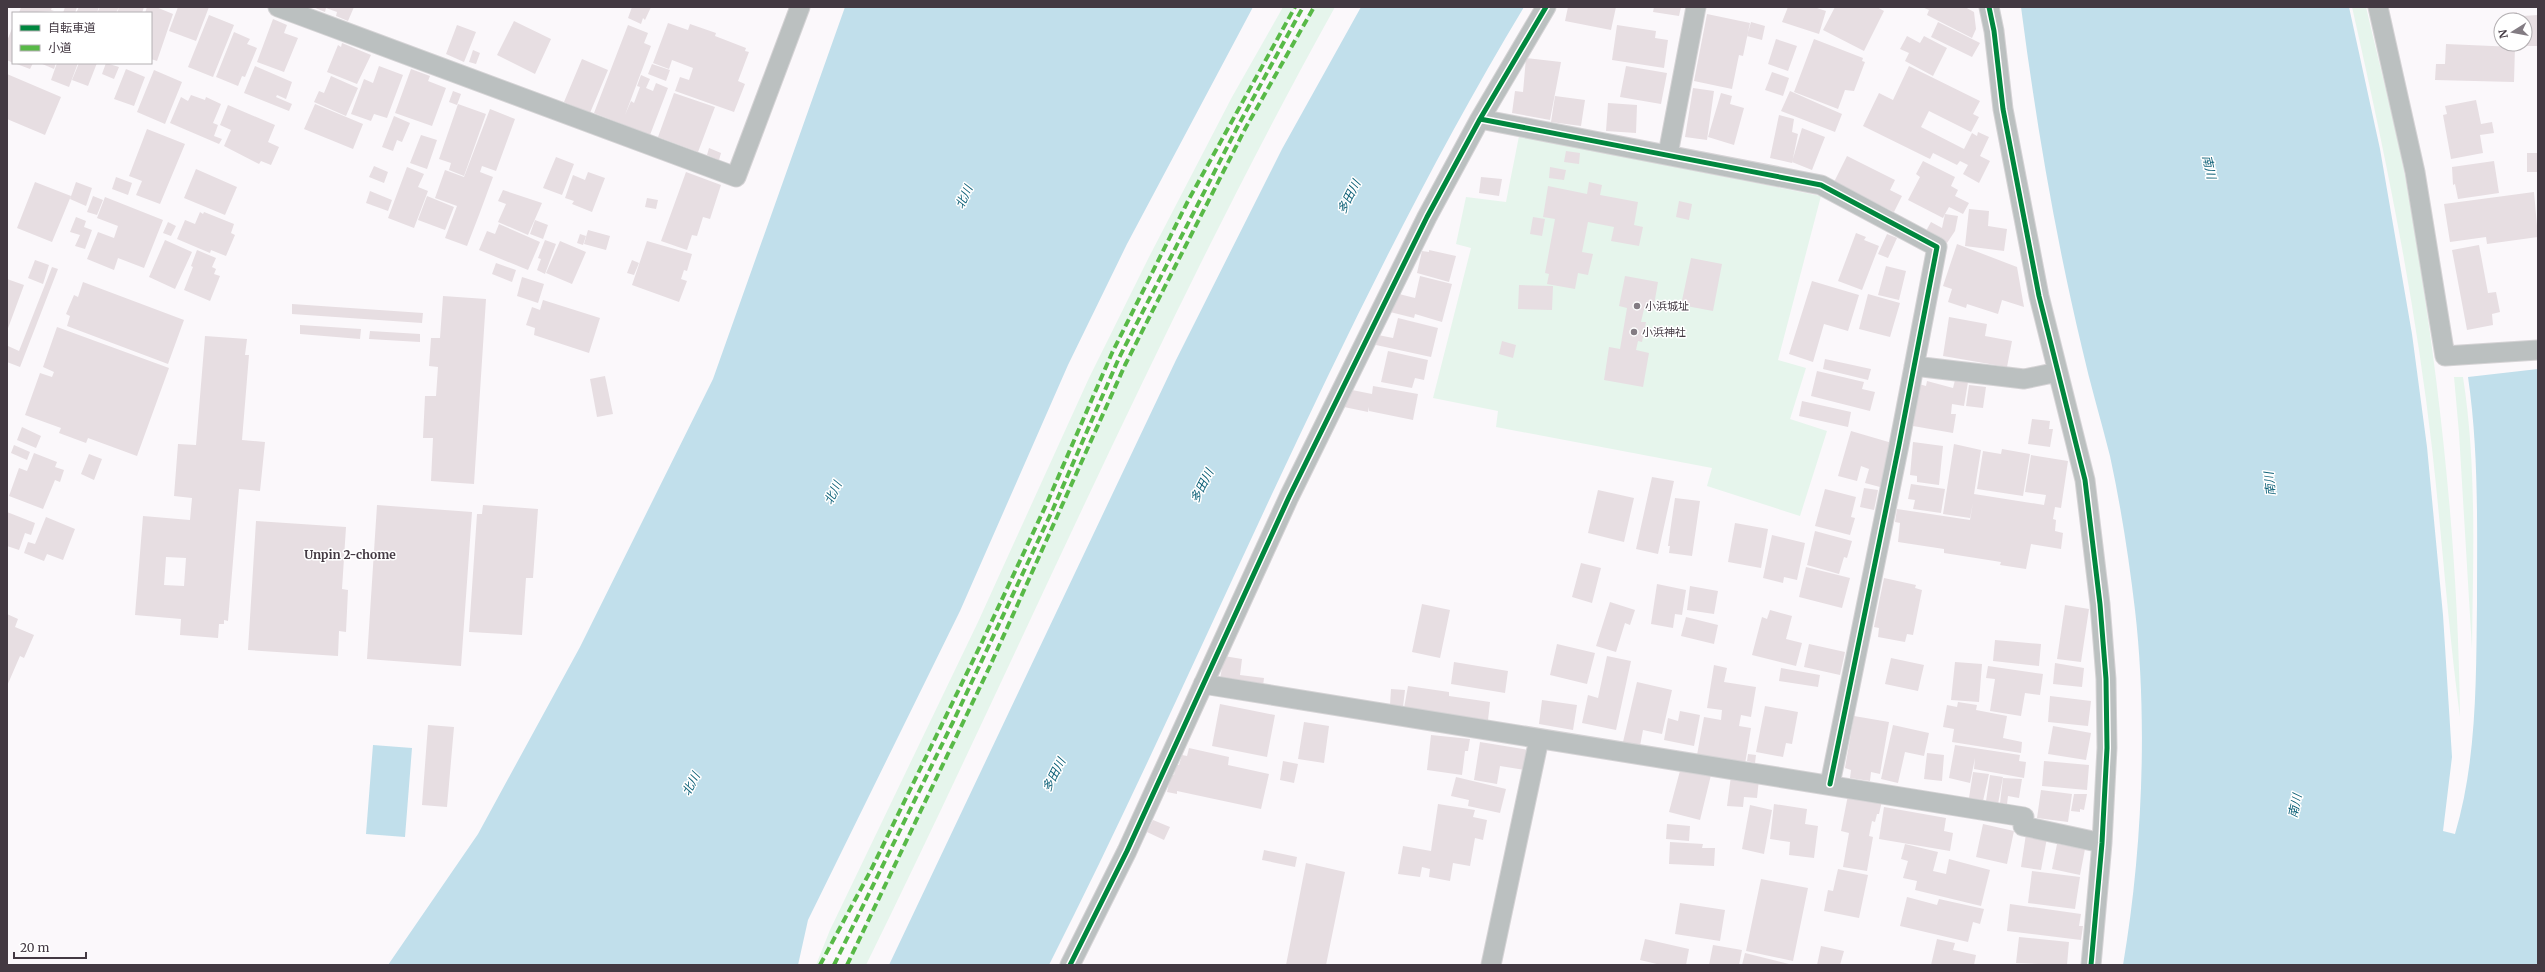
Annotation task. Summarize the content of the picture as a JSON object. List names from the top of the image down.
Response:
{
  "districts": ["Unpin 2-chome"],
  "water": ["南川", "北川", "多田川"],
  "places": ["小浜城址", "小浜神社"],
  "legend": ["自転車道", "小道"],
  "scale_bar": "20 m",
  "north": "left"
}
